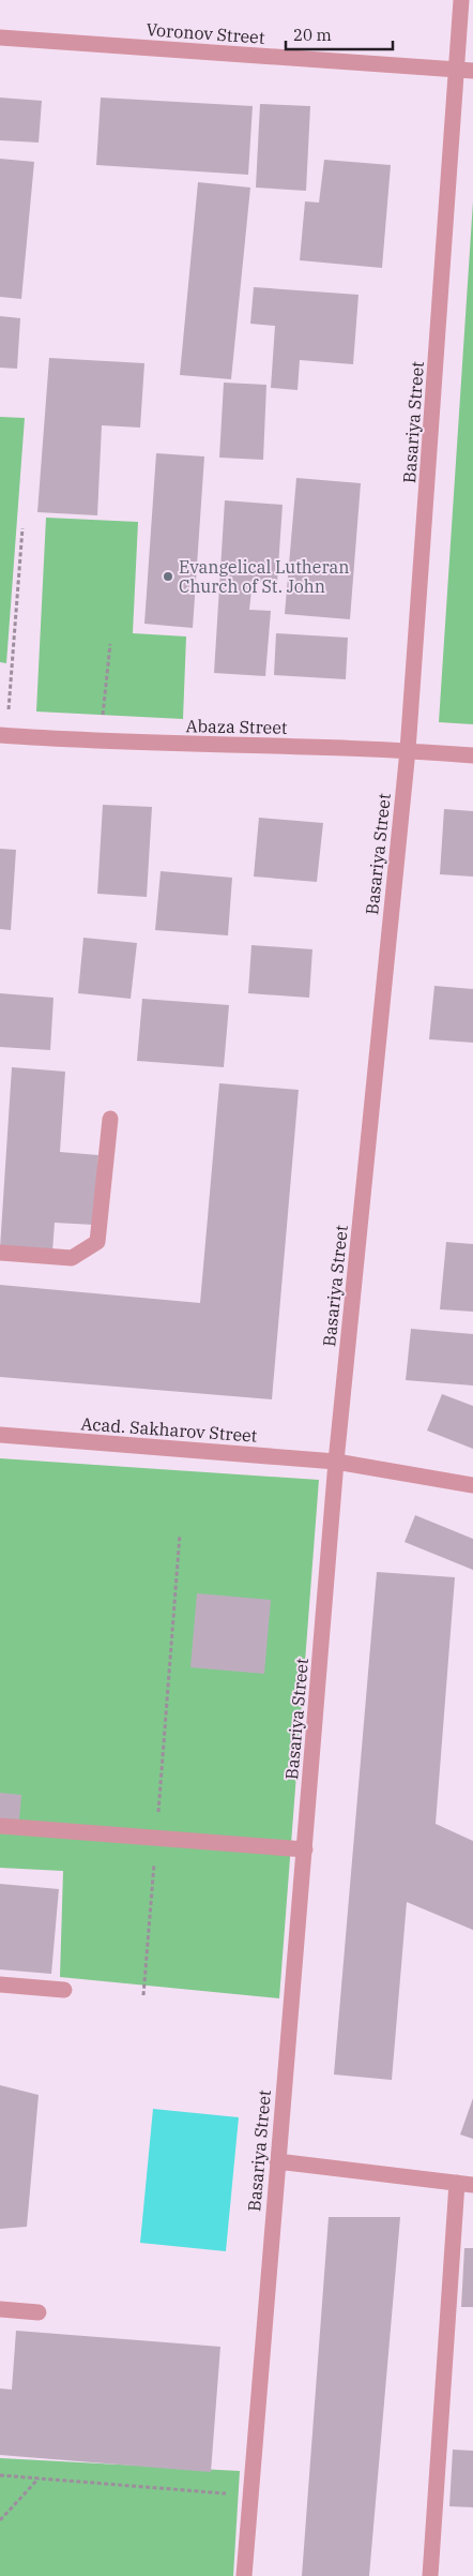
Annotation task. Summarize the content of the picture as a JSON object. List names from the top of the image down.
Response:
{
  "streets": {
    "street": [
      "Voronov Street",
      "Basariya Street",
      "Abaza Street",
      "Acad. Sakharov Street"
    ]
  },
  "crossings": [
    ["Voronov Street", "Basariya Street"],
    ["Basariya Street", "Abaza Street"],
    ["Basariya Street", "Acad. Sakharov Street"]
  ],
  "places": ["Evangelical Lutheran Church of St. John"],
  "scale_bar": "20 m"
}
